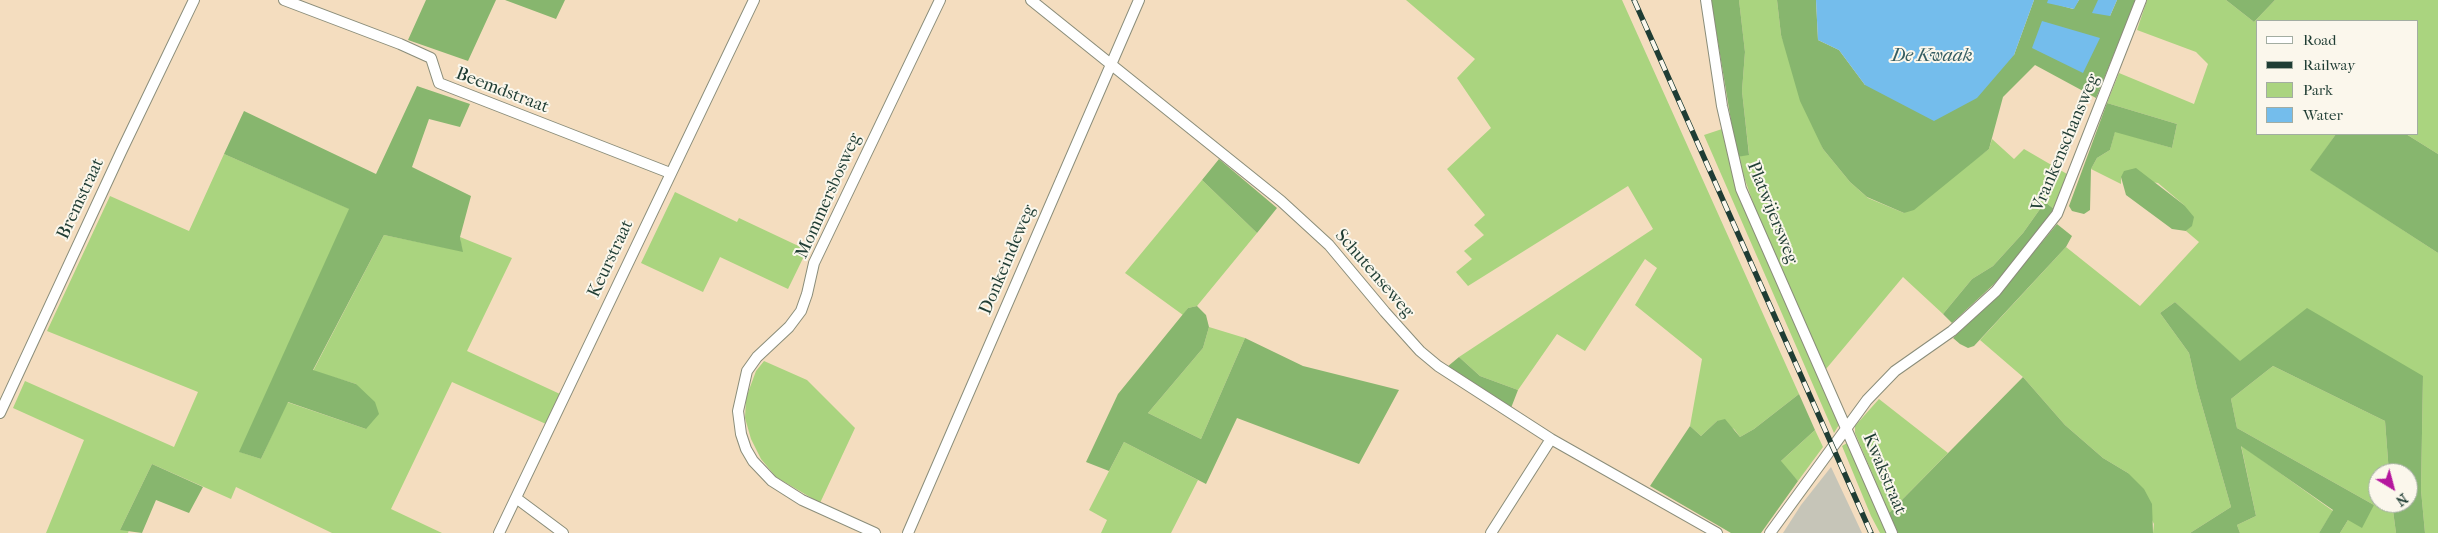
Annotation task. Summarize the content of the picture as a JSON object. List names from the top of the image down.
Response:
{
  "streets": {
    "street": [
      "Beemdstraat",
      "Vrankenschansweg",
      "Mommersbosweg",
      "Bremstraat",
      "Platwijersweg",
      "Keurstraat",
      "Donkeindeweg",
      "Schutenseweg",
      "Kwakstraat"
    ]
  },
  "crossings": [
    ["Beemdstraat", "Keurstraat"],
    ["Vrankenschansweg", "Platwijersweg"],
    ["Vrankenschansweg", "Kwakstraat"],
    ["Platwijersweg", "Kwakstraat"],
    ["Donkeindeweg", "Schutenseweg"]
  ],
  "water": ["De Kwaak"],
  "legend": [
    "Road",
    "Railway",
    "Park",
    "Water"
  ],
  "north": "bottom right"
}
